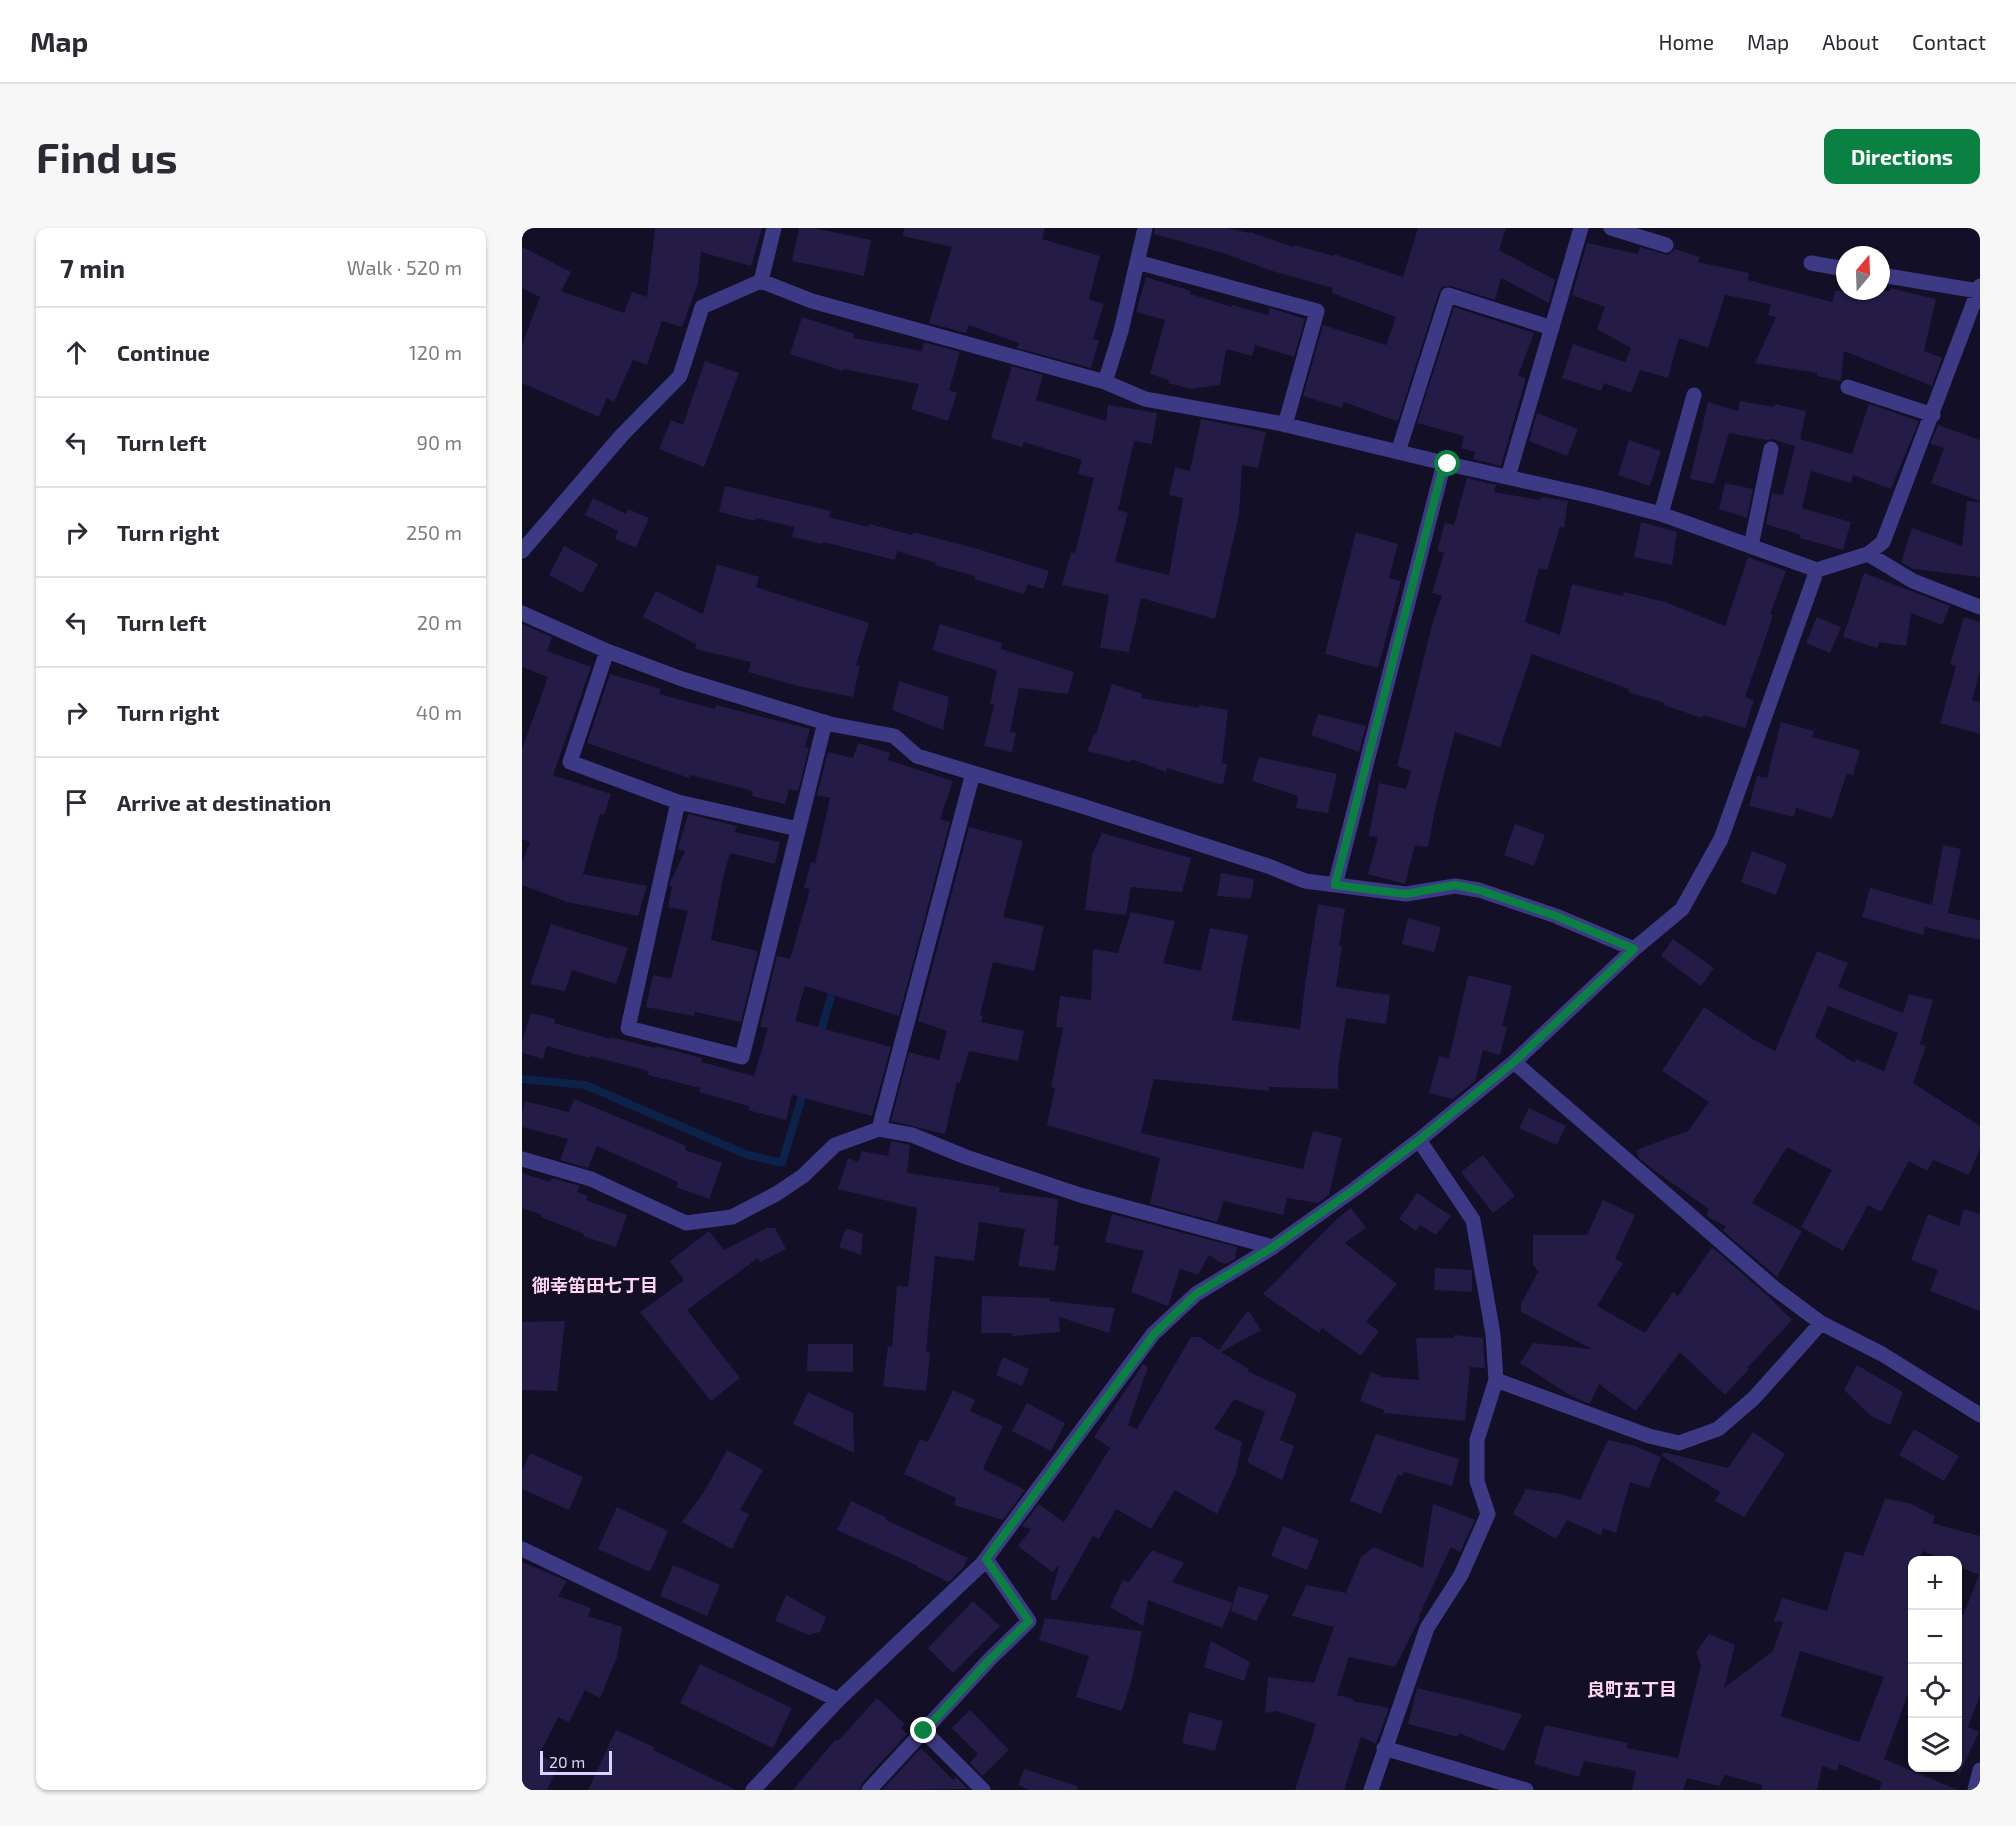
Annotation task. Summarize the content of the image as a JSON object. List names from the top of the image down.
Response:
{
  "districts": ["御幸笛田七丁目", "良町五丁目"],
  "scale_bar": "20 m",
  "north": "top",
  "page": {
    "header": "Map",
    "nav": [
      "Home",
      "Map",
      "About",
      "Contact"
    ],
    "buttons": "Directions",
    "title": "Find us",
    "heading": ["7 min", "Walk · 520 m"],
    "list": [
      ["Continue", "120 m"],
      ["Turn left", "90 m"],
      ["Turn right", "250 m"],
      ["Turn left", "20 m"],
      ["Turn right", "40 m"],
      "Arrive at destination"
    ],
    "map_buttons": ["+", "−"],
    "scale": "20 m"
  }
}
